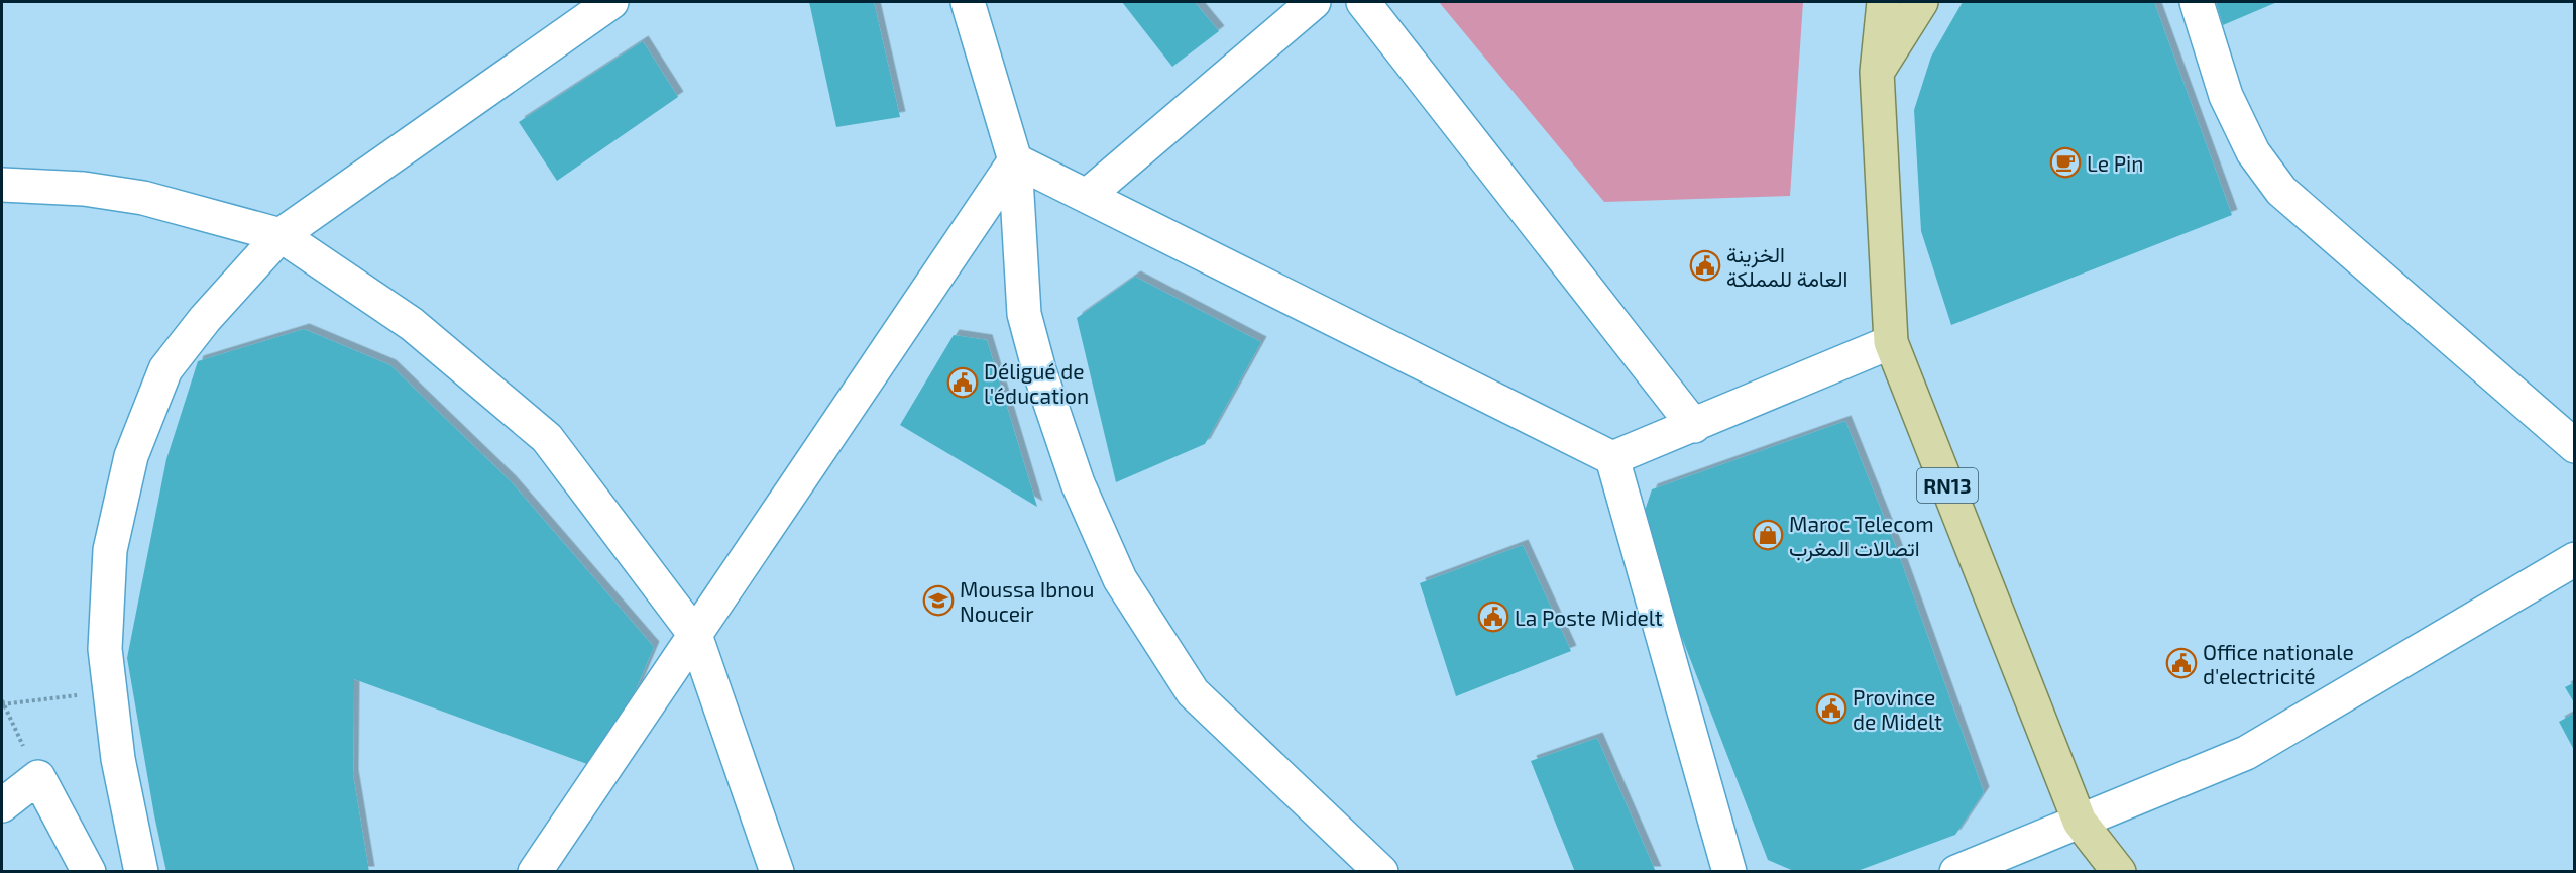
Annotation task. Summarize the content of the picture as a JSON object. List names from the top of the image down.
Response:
{
  "streets": {
    "main road": ["RN13"]
  },
  "places": {
    "cafe": ["Le Pin"],
    "public building": [
      "الخزينة العامة للمملكة",
      "Déligué de l'éducation",
      "La Poste Midelt",
      "Office nationale d'electricité",
      "Province de Midelt"
    ],
    "shop": ["Maroc Telecom اتصالات المغرب"],
    "school or university": ["Moussa Ibnou Nouceir"]
  }
}
